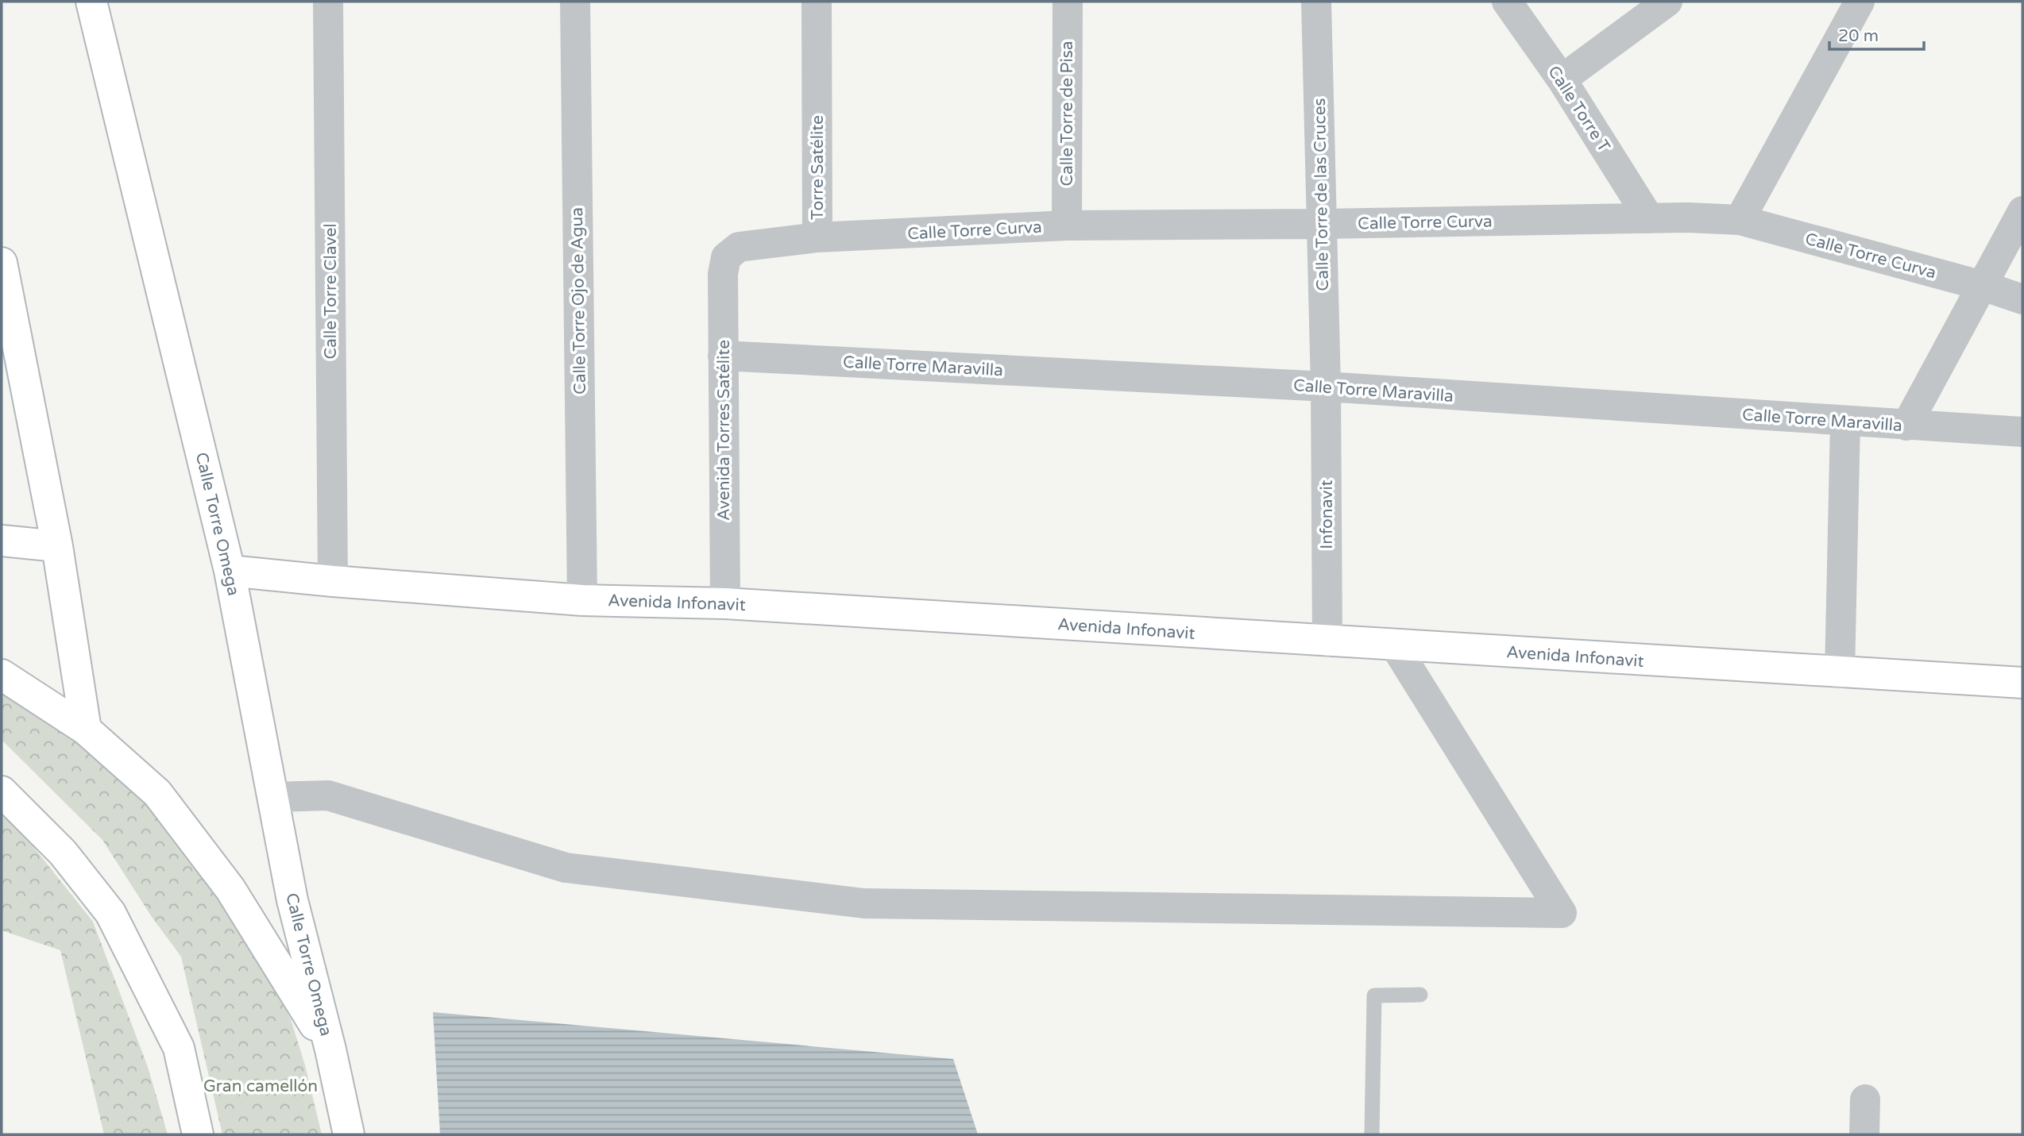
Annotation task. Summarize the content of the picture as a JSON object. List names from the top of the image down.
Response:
{
  "streets": {
    "main road": ["Calle Torre Omega", "Avenida Infonavit"],
    "street": [
      "Calle Torre T",
      "Calle Torre de Pisa",
      "Torre Satélite",
      "Calle Torre de las Cruces",
      "Calle Torre Curva",
      "Calle Torre Clavel",
      "Calle Torre Ojo de Agua",
      "Calle Torre Maravilla",
      "Avenida Torres Satélite",
      "Infonavit"
    ]
  },
  "crossings": [
    ["Calle Torre T", "Calle Torre Curva"],
    ["Calle Torre de Pisa", "Calle Torre Curva"],
    ["Torre Satélite", "Calle Torre Curva"],
    ["Torre Satélite", "Avenida Torres Satélite"],
    ["Calle Torre de las Cruces", "Calle Torre Curva"],
    ["Calle Torre de las Cruces", "Calle Torre Maravilla"],
    ["Calle Torre de las Cruces", "Infonavit"],
    ["Calle Torre Clavel", "Avenida Infonavit"],
    ["Calle Torre Ojo de Agua", "Avenida Infonavit"],
    ["Calle Torre Maravilla", "Avenida Torres Satélite"],
    ["Calle Torre Maravilla", "Infonavit"],
    ["Avenida Torres Satélite", "Avenida Infonavit"],
    ["Infonavit", "Avenida Infonavit"],
    ["Calle Torre Omega", "Avenida Infonavit"]
  ],
  "parks": ["Gran camellón"],
  "scale_bar": "20 m"
}
